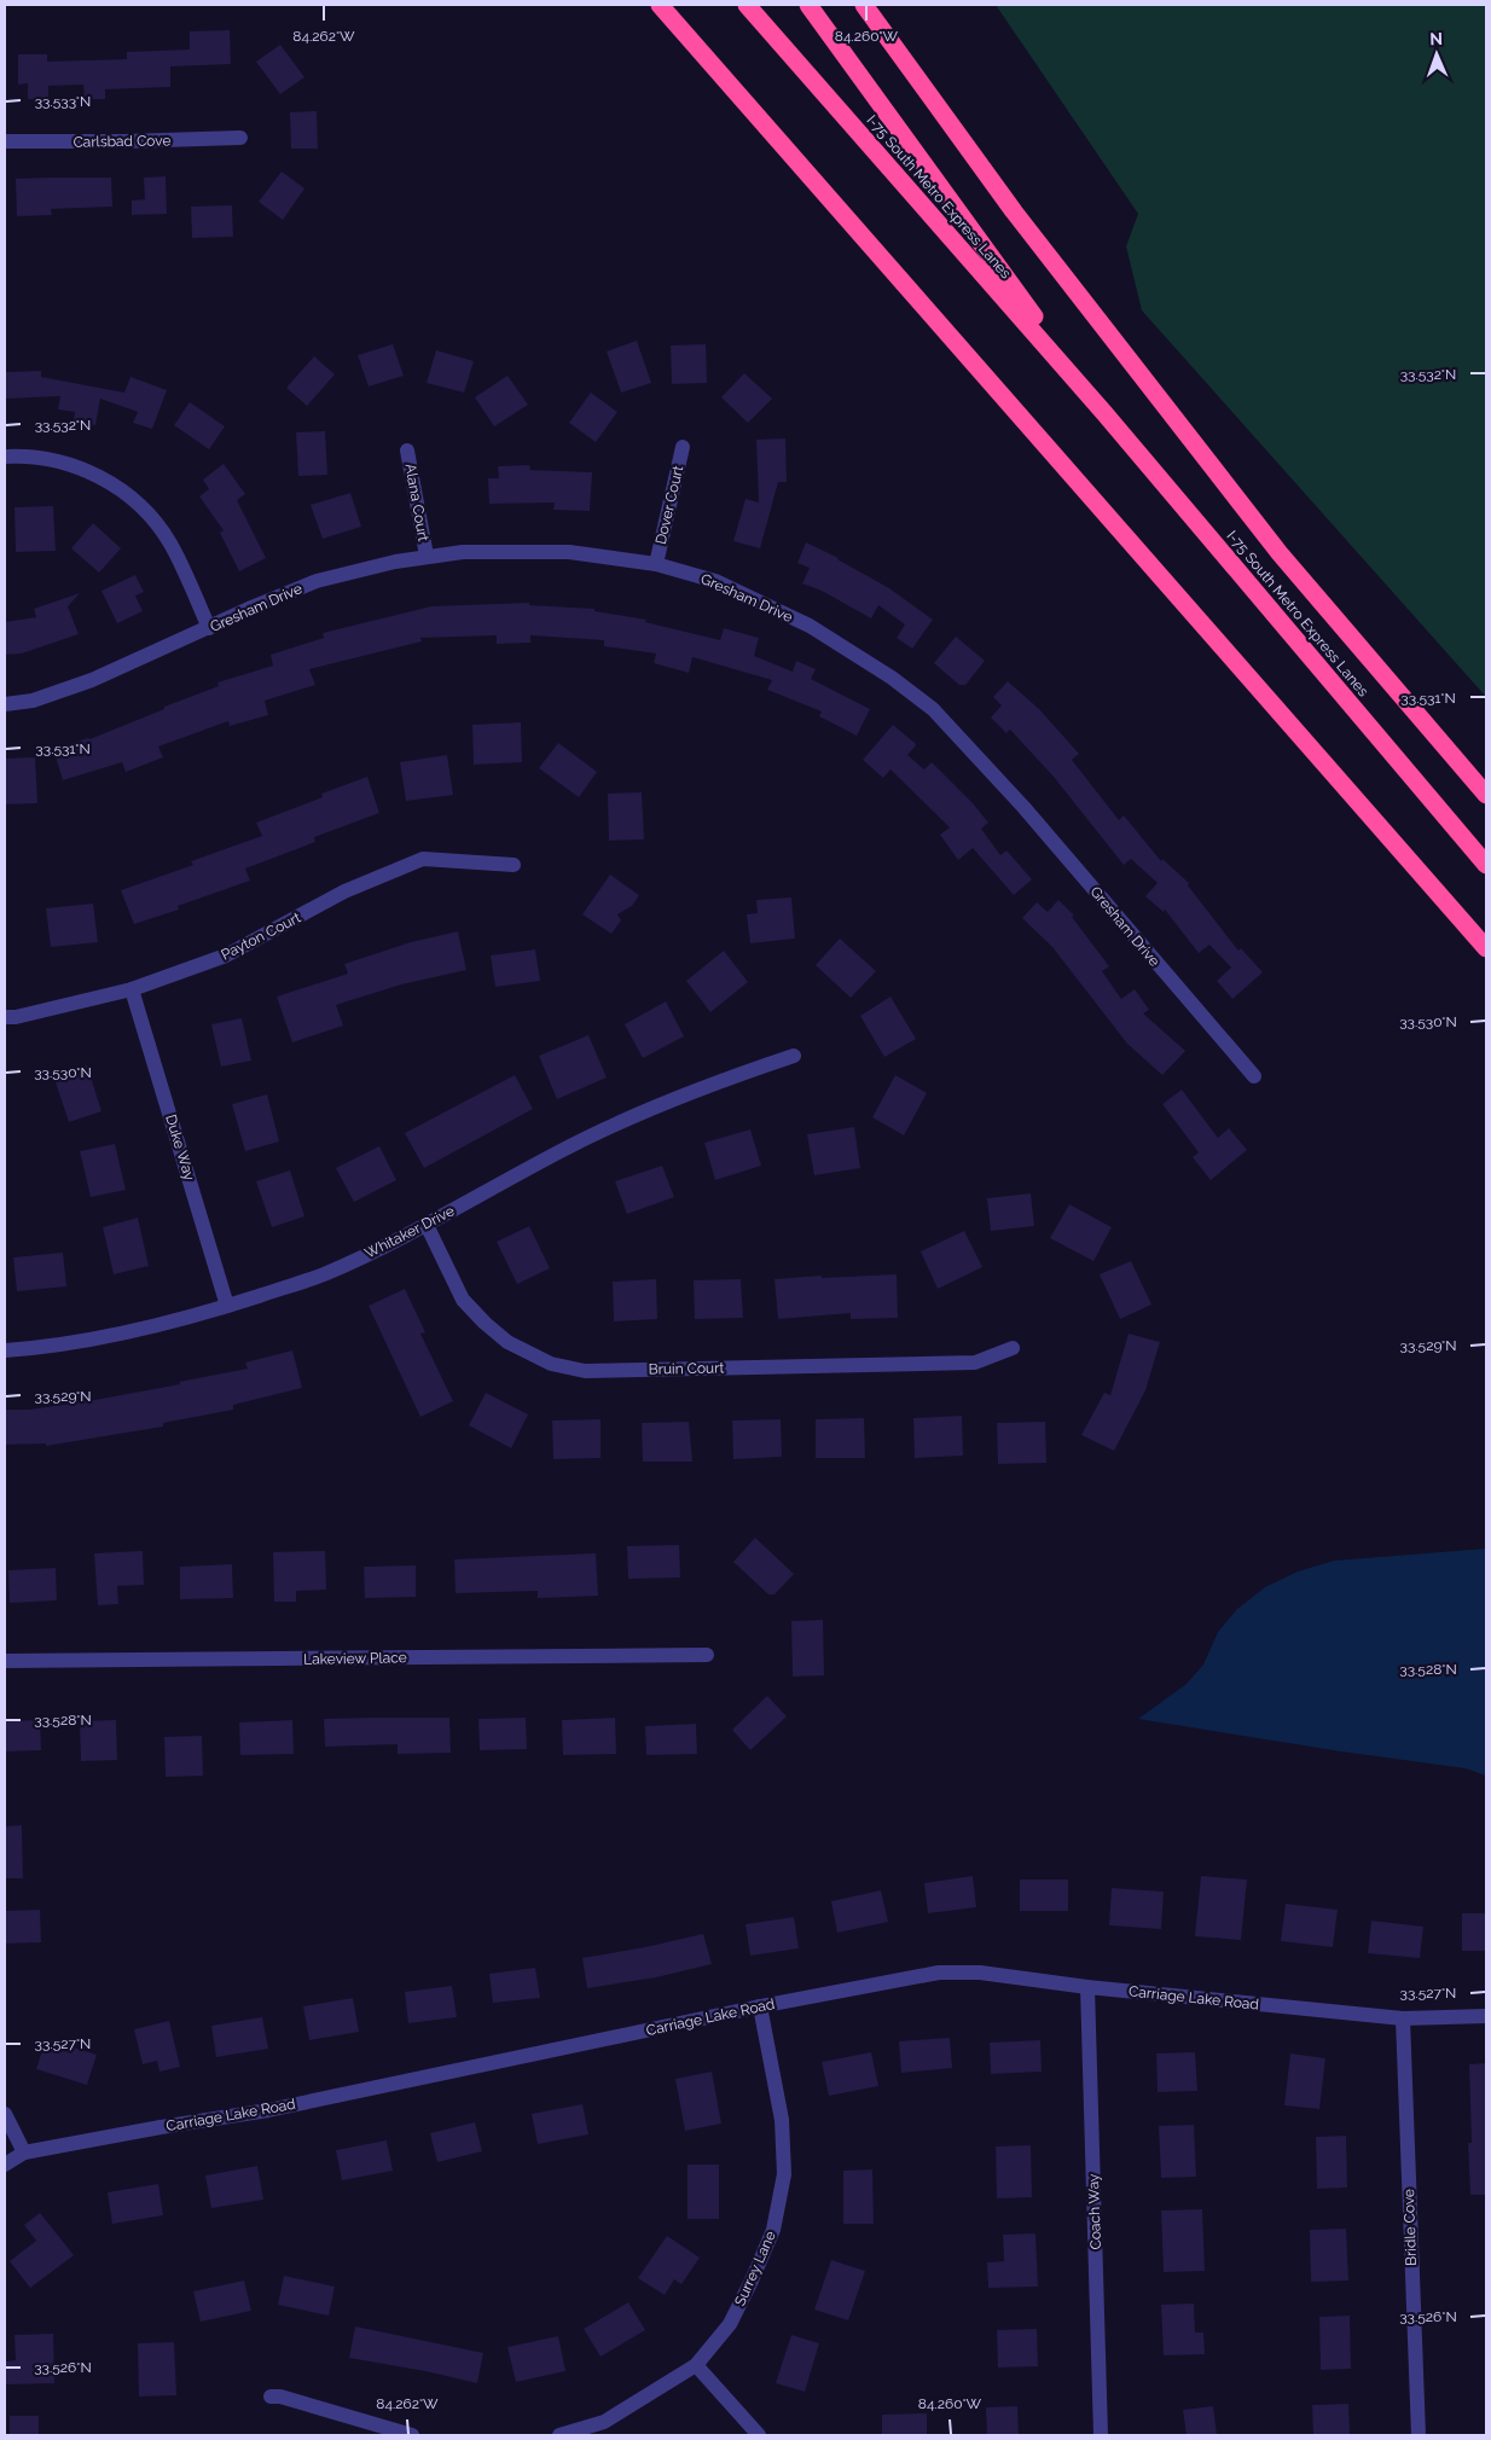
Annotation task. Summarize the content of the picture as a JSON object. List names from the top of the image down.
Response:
{
  "streets": {
    "highway": ["I-75 South Metro Express Lanes"],
    "street": [
      "Carlsbad Cove",
      "Alana Court",
      "Dover Court",
      "Gresham Drive",
      "Payton Court",
      "Duke Way",
      "Whitaker Drive",
      "Bruin Court",
      "Lakeview Place",
      "Carriage Lake Road",
      "Coach Way",
      "Bridle Cove",
      "Surrey Lane"
    ]
  },
  "crossings": [
    ["Alana Court", "Gresham Drive"],
    ["Dover Court", "Gresham Drive"],
    ["Payton Court", "Duke Way"],
    ["Duke Way", "Whitaker Drive"],
    ["Whitaker Drive", "Bruin Court"],
    ["Carriage Lake Road", "Coach Way"],
    ["Carriage Lake Road", "Bridle Cove"],
    ["Carriage Lake Road", "Surrey Lane"]
  ],
  "north": "top",
  "coordinates": [
    "84.262°W",
    "84.260°W",
    "33.533°N",
    "33.532°N",
    "33.531°N",
    "33.530°N",
    "33.529°N",
    "33.528°N",
    "33.527°N",
    "33.526°N"
  ]
}
